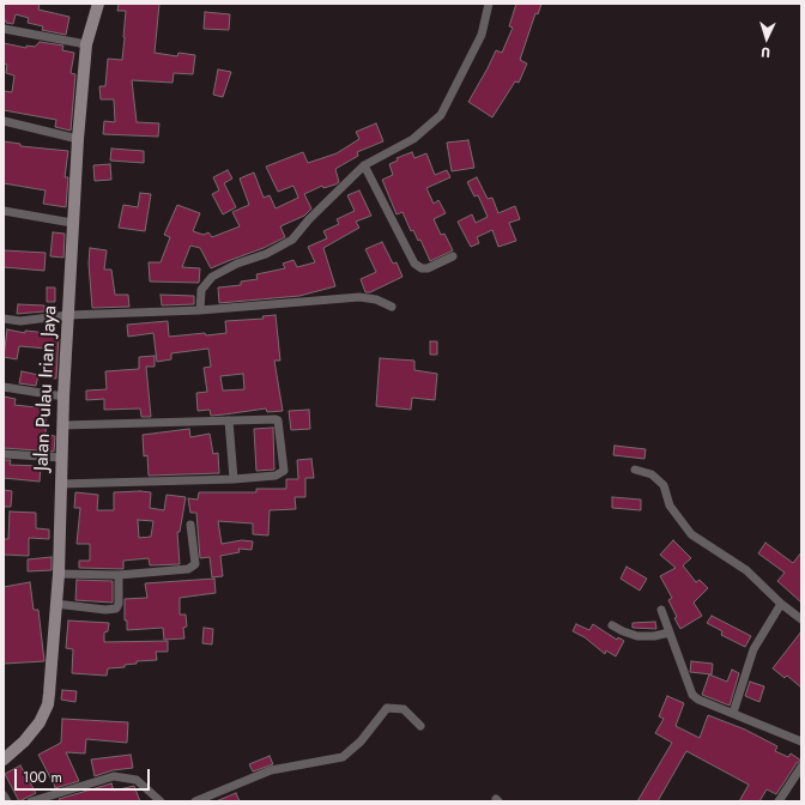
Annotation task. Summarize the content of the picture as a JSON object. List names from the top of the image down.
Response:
{
  "streets": {
    "street": ["Jalan Pulau Irian Jaya"]
  },
  "scale_bar": "100 m",
  "north": "bottom"
}
